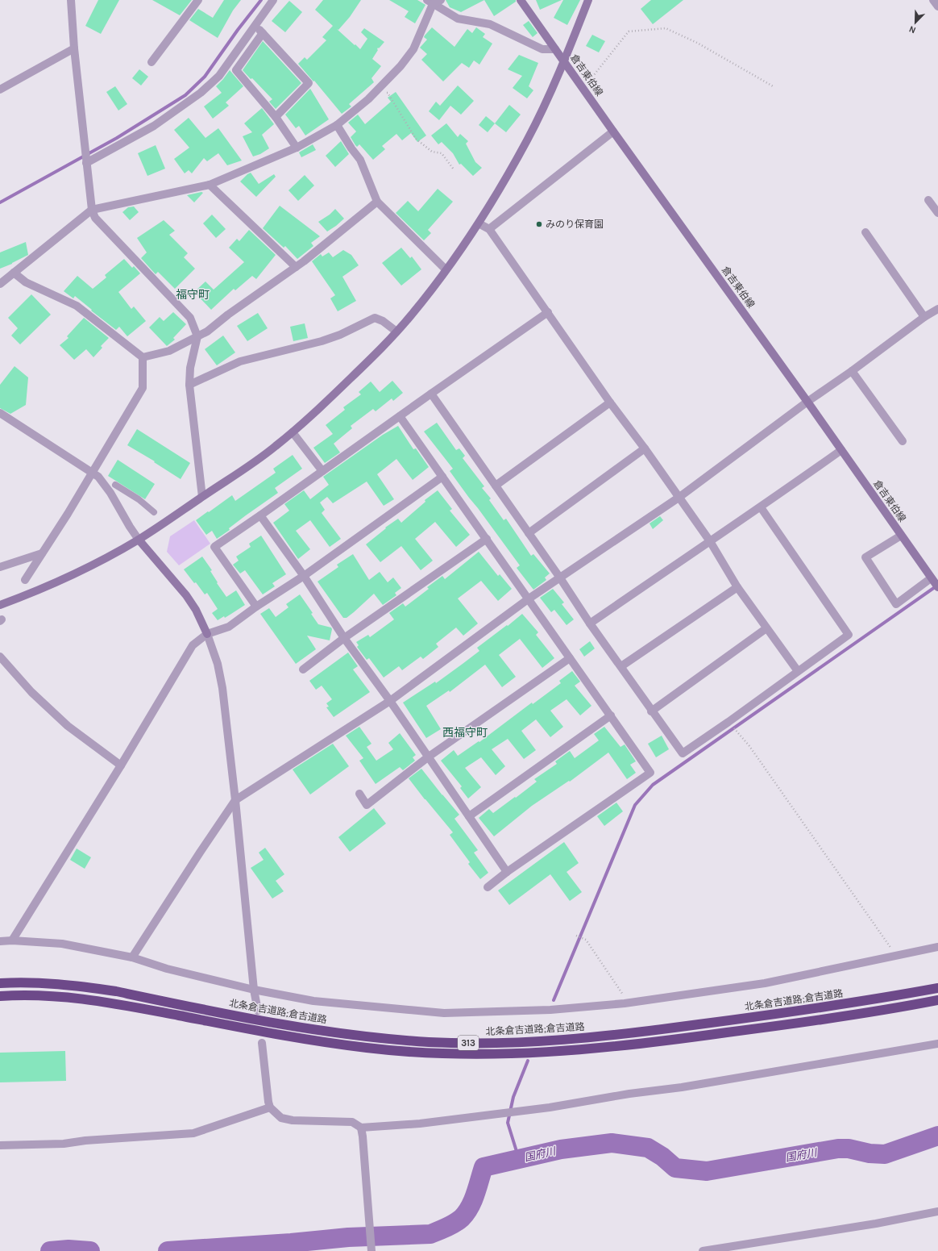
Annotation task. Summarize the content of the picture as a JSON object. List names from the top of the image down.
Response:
{
  "streets": {
    "highway": ["北条倉吉道路;倉吉道路", "313"],
    "street": ["倉吉東伯線"]
  },
  "districts": ["福守町", "西福守町"],
  "water": ["国府川"],
  "places": ["みのり保育園"],
  "north": "bottom left"
}
